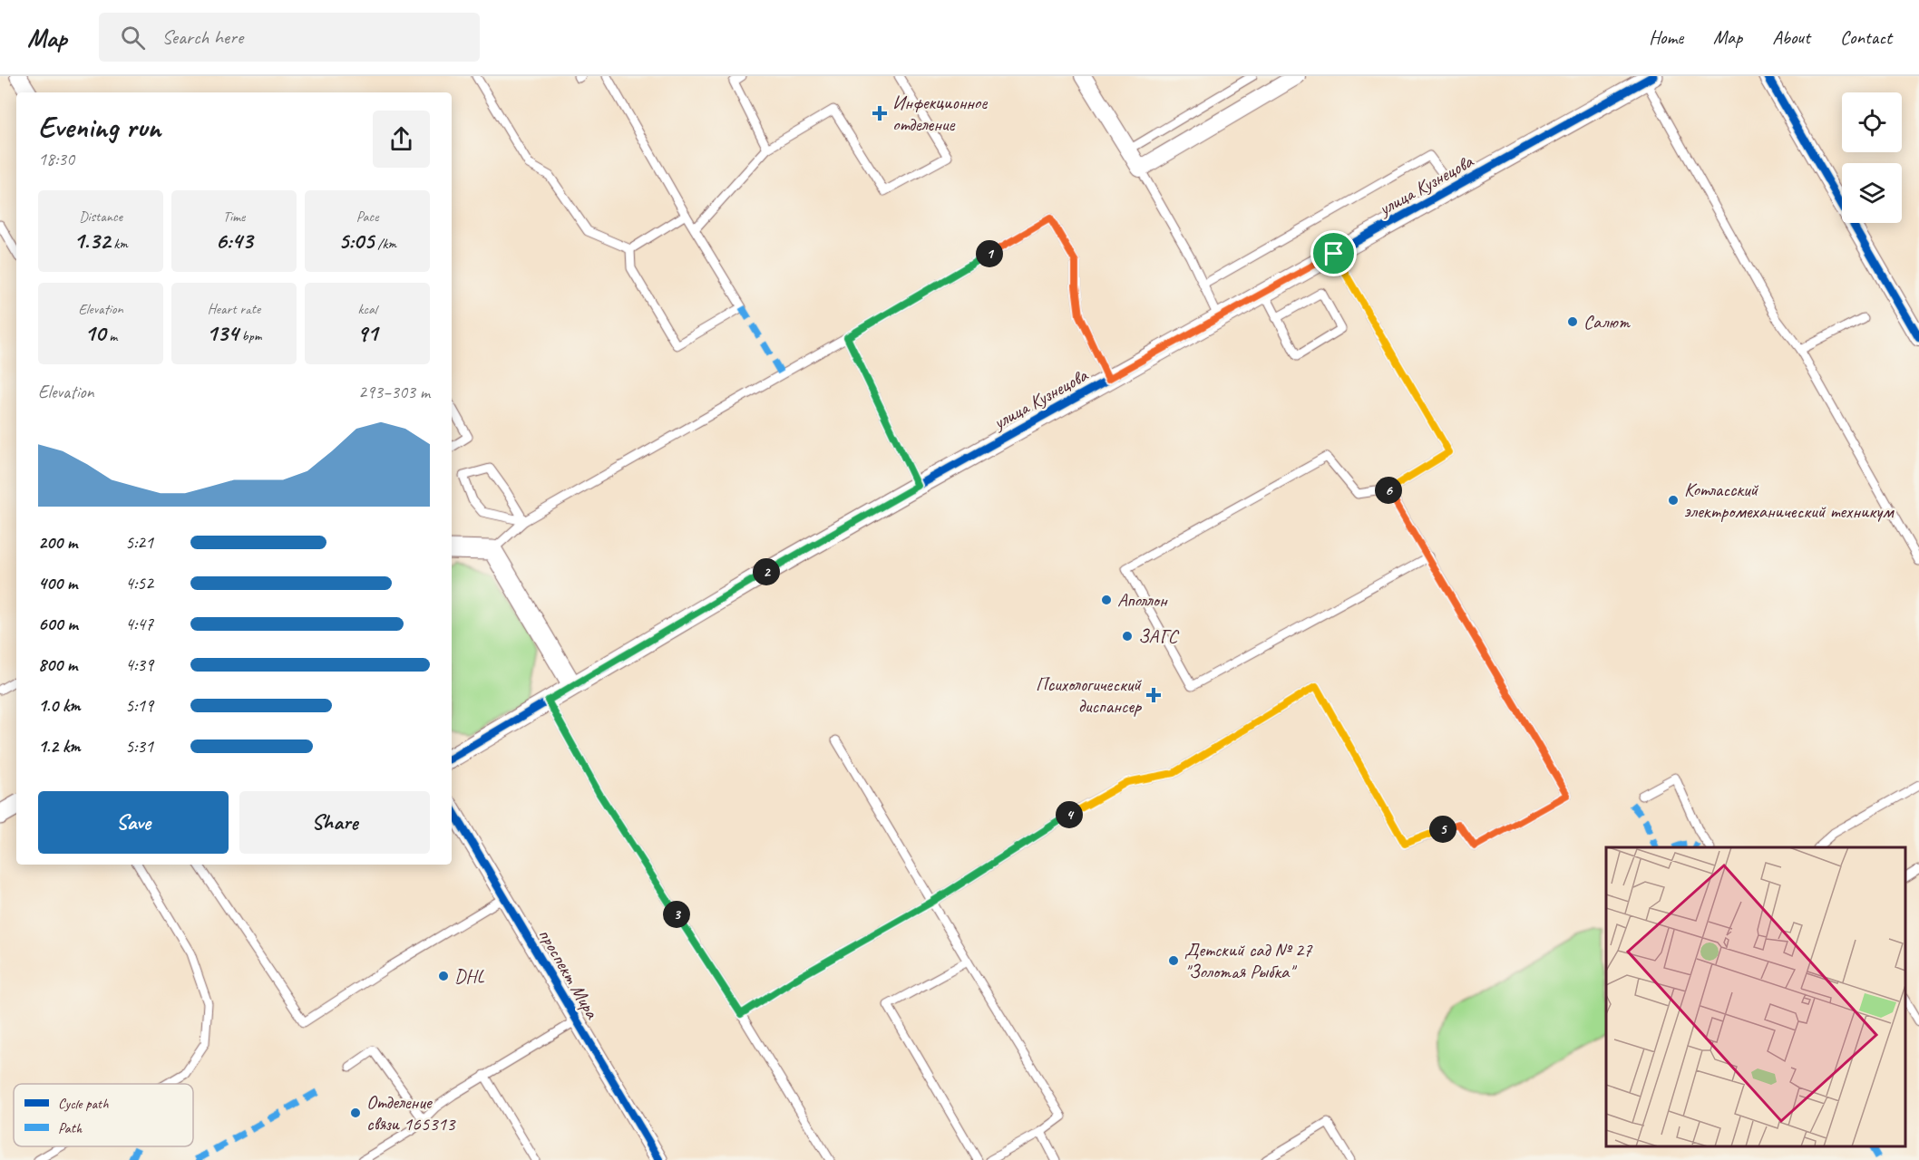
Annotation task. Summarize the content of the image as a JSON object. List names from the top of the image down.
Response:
{
  "streets": {
    "street": ["улица Кузнецова", "проспект Мира"]
  },
  "places": {
    "health": ["Инфекционное отделение", "Психологический диспансер"],
    "other": [
      "Салют",
      "Котласский электромеханический техникум",
      "Аполлон",
      "ЗАГС",
      "Детский сад № 27 \"Золотая Рыбка\"",
      "DHL",
      "Отделение связи 165313"
    ]
  },
  "legend": ["Cycle path", "Path"],
  "page": {
    "header": "Map",
    "search": "Search here",
    "nav": [
      "Home",
      "Map",
      "About",
      "Contact"
    ],
    "heading": ["Evening run", "18:30"],
    "stats": [
      ["Distance", "1.32 km"],
      ["Time", "6:43"],
      ["Pace", "5:05 /km"],
      ["Elevation", "10 m"],
      ["Heart rate", "134 bpm"],
      ["kcal", "91"]
    ],
    "pins": [
      "1",
      "6",
      "2",
      "4",
      "5",
      "3"
    ],
    "chart": ["Elevation", "293–303 m"],
    "list": [
      {
        "name": "200 m",
        "note": "5:21"
      },
      {
        "name": "400 m",
        "note": "4:52"
      },
      {
        "name": "600 m",
        "note": "4:47"
      },
      {
        "name": "800 m",
        "note": "4:39"
      },
      {
        "name": "1.0 km",
        "note": "5:19"
      },
      {
        "name": "1.2 km",
        "note": "5:31"
      }
    ],
    "buttons": ["Save", "Share"]
  }
}
